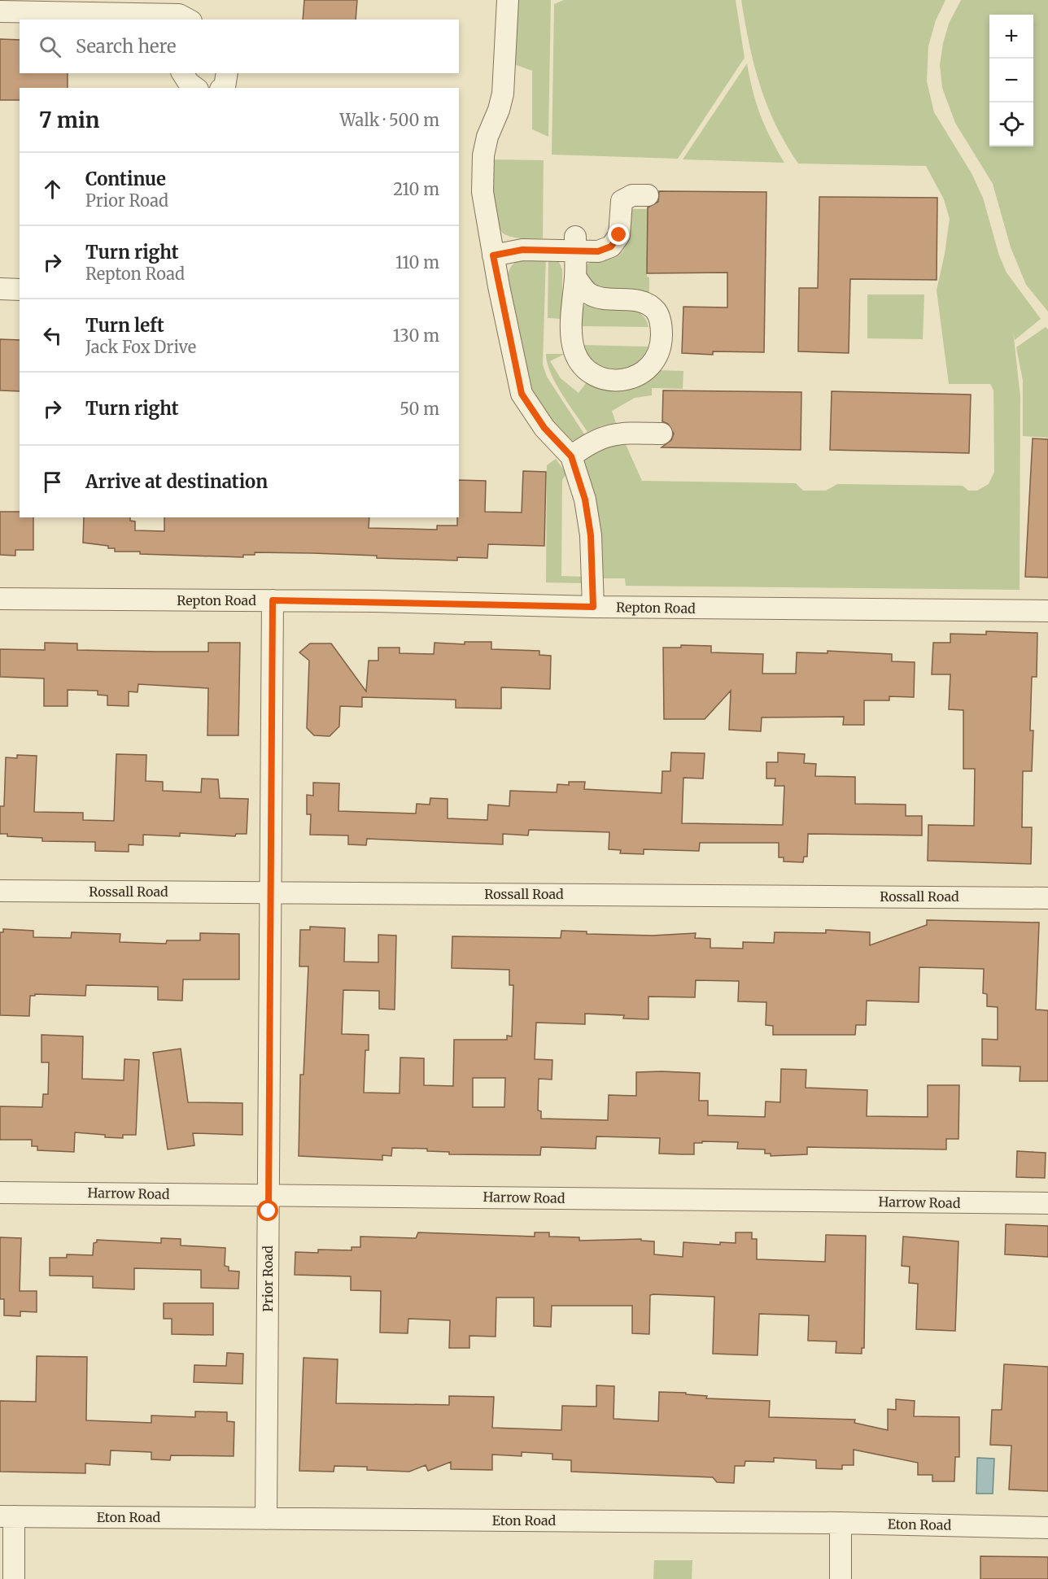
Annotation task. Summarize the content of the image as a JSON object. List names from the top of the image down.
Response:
{
  "streets": {
    "street": [
      "Repton Road",
      "Rossall Road",
      "Harrow Road",
      "Prior Road",
      "Eton Road"
    ]
  },
  "crossings": [
    ["Repton Road", "Prior Road"],
    ["Rossall Road", "Prior Road"],
    ["Harrow Road", "Prior Road"],
    ["Prior Road", "Eton Road"]
  ],
  "page": {
    "map_buttons": ["+", "−"],
    "search": "Search here",
    "heading": ["7 min", "Walk · 500 m"],
    "list": [
      ["Continue", "Prior Road", "210 m"],
      ["Turn right", "Repton Road", "110 m"],
      ["Turn left", "Jack Fox Drive", "130 m"],
      ["Turn right", "50 m"],
      "Arrive at destination"
    ]
  }
}
